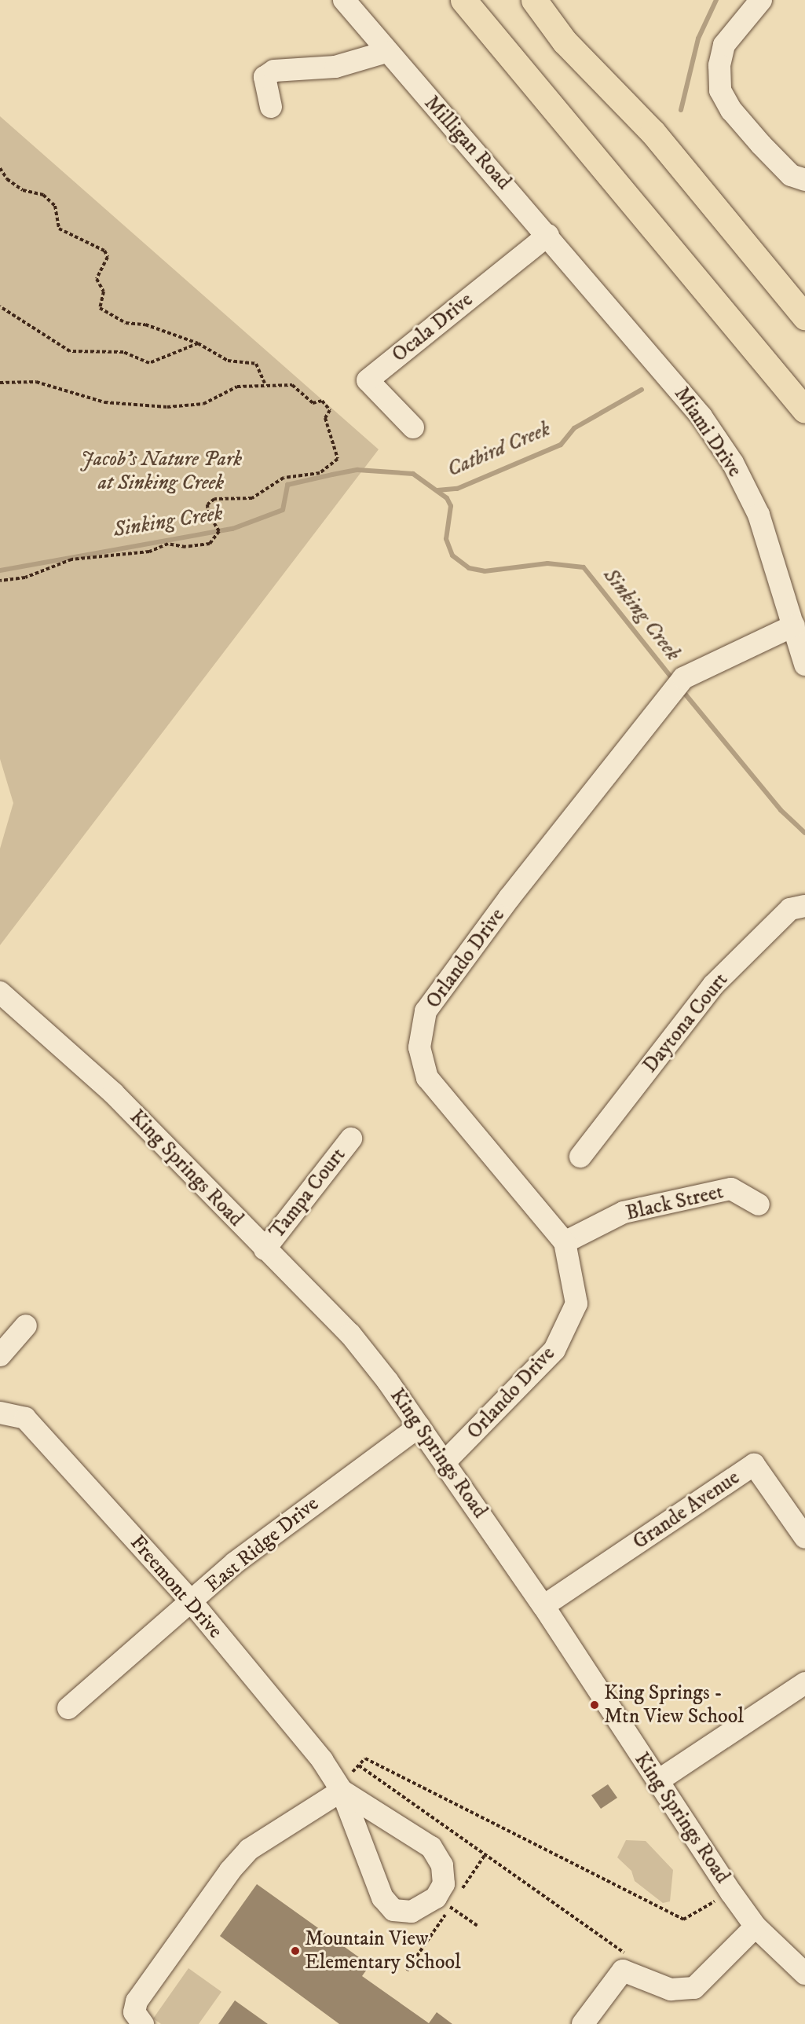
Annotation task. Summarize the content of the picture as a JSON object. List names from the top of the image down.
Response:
{
  "streets": {
    "street": [
      "Milligan Road",
      "Ocala Drive",
      "Miami Drive",
      "Orlando Drive",
      "Daytona Court",
      "King Springs Road",
      "Tampa Court",
      "Black Street",
      "Grande Avenue",
      "East Ridge Drive",
      "Freemont Drive"
    ]
  },
  "crossings": [
    ["Milligan Road", "Ocala Drive"],
    ["Milligan Road", "Miami Drive"],
    ["Ocala Drive", "Miami Drive"],
    ["Miami Drive", "Orlando Drive"],
    ["Orlando Drive", "King Springs Road"],
    ["Orlando Drive", "Black Street"],
    ["King Springs Road", "Tampa Court"],
    ["King Springs Road", "Grande Avenue"],
    ["King Springs Road", "East Ridge Drive"],
    ["East Ridge Drive", "Freemont Drive"]
  ],
  "water": ["Catbird Creek", "Sinking Creek"],
  "parks": ["Jacob's Nature Park at Sinking Creek"],
  "places": ["King Springs - Mtn View School", "Mountain View Elementary School"]
}
